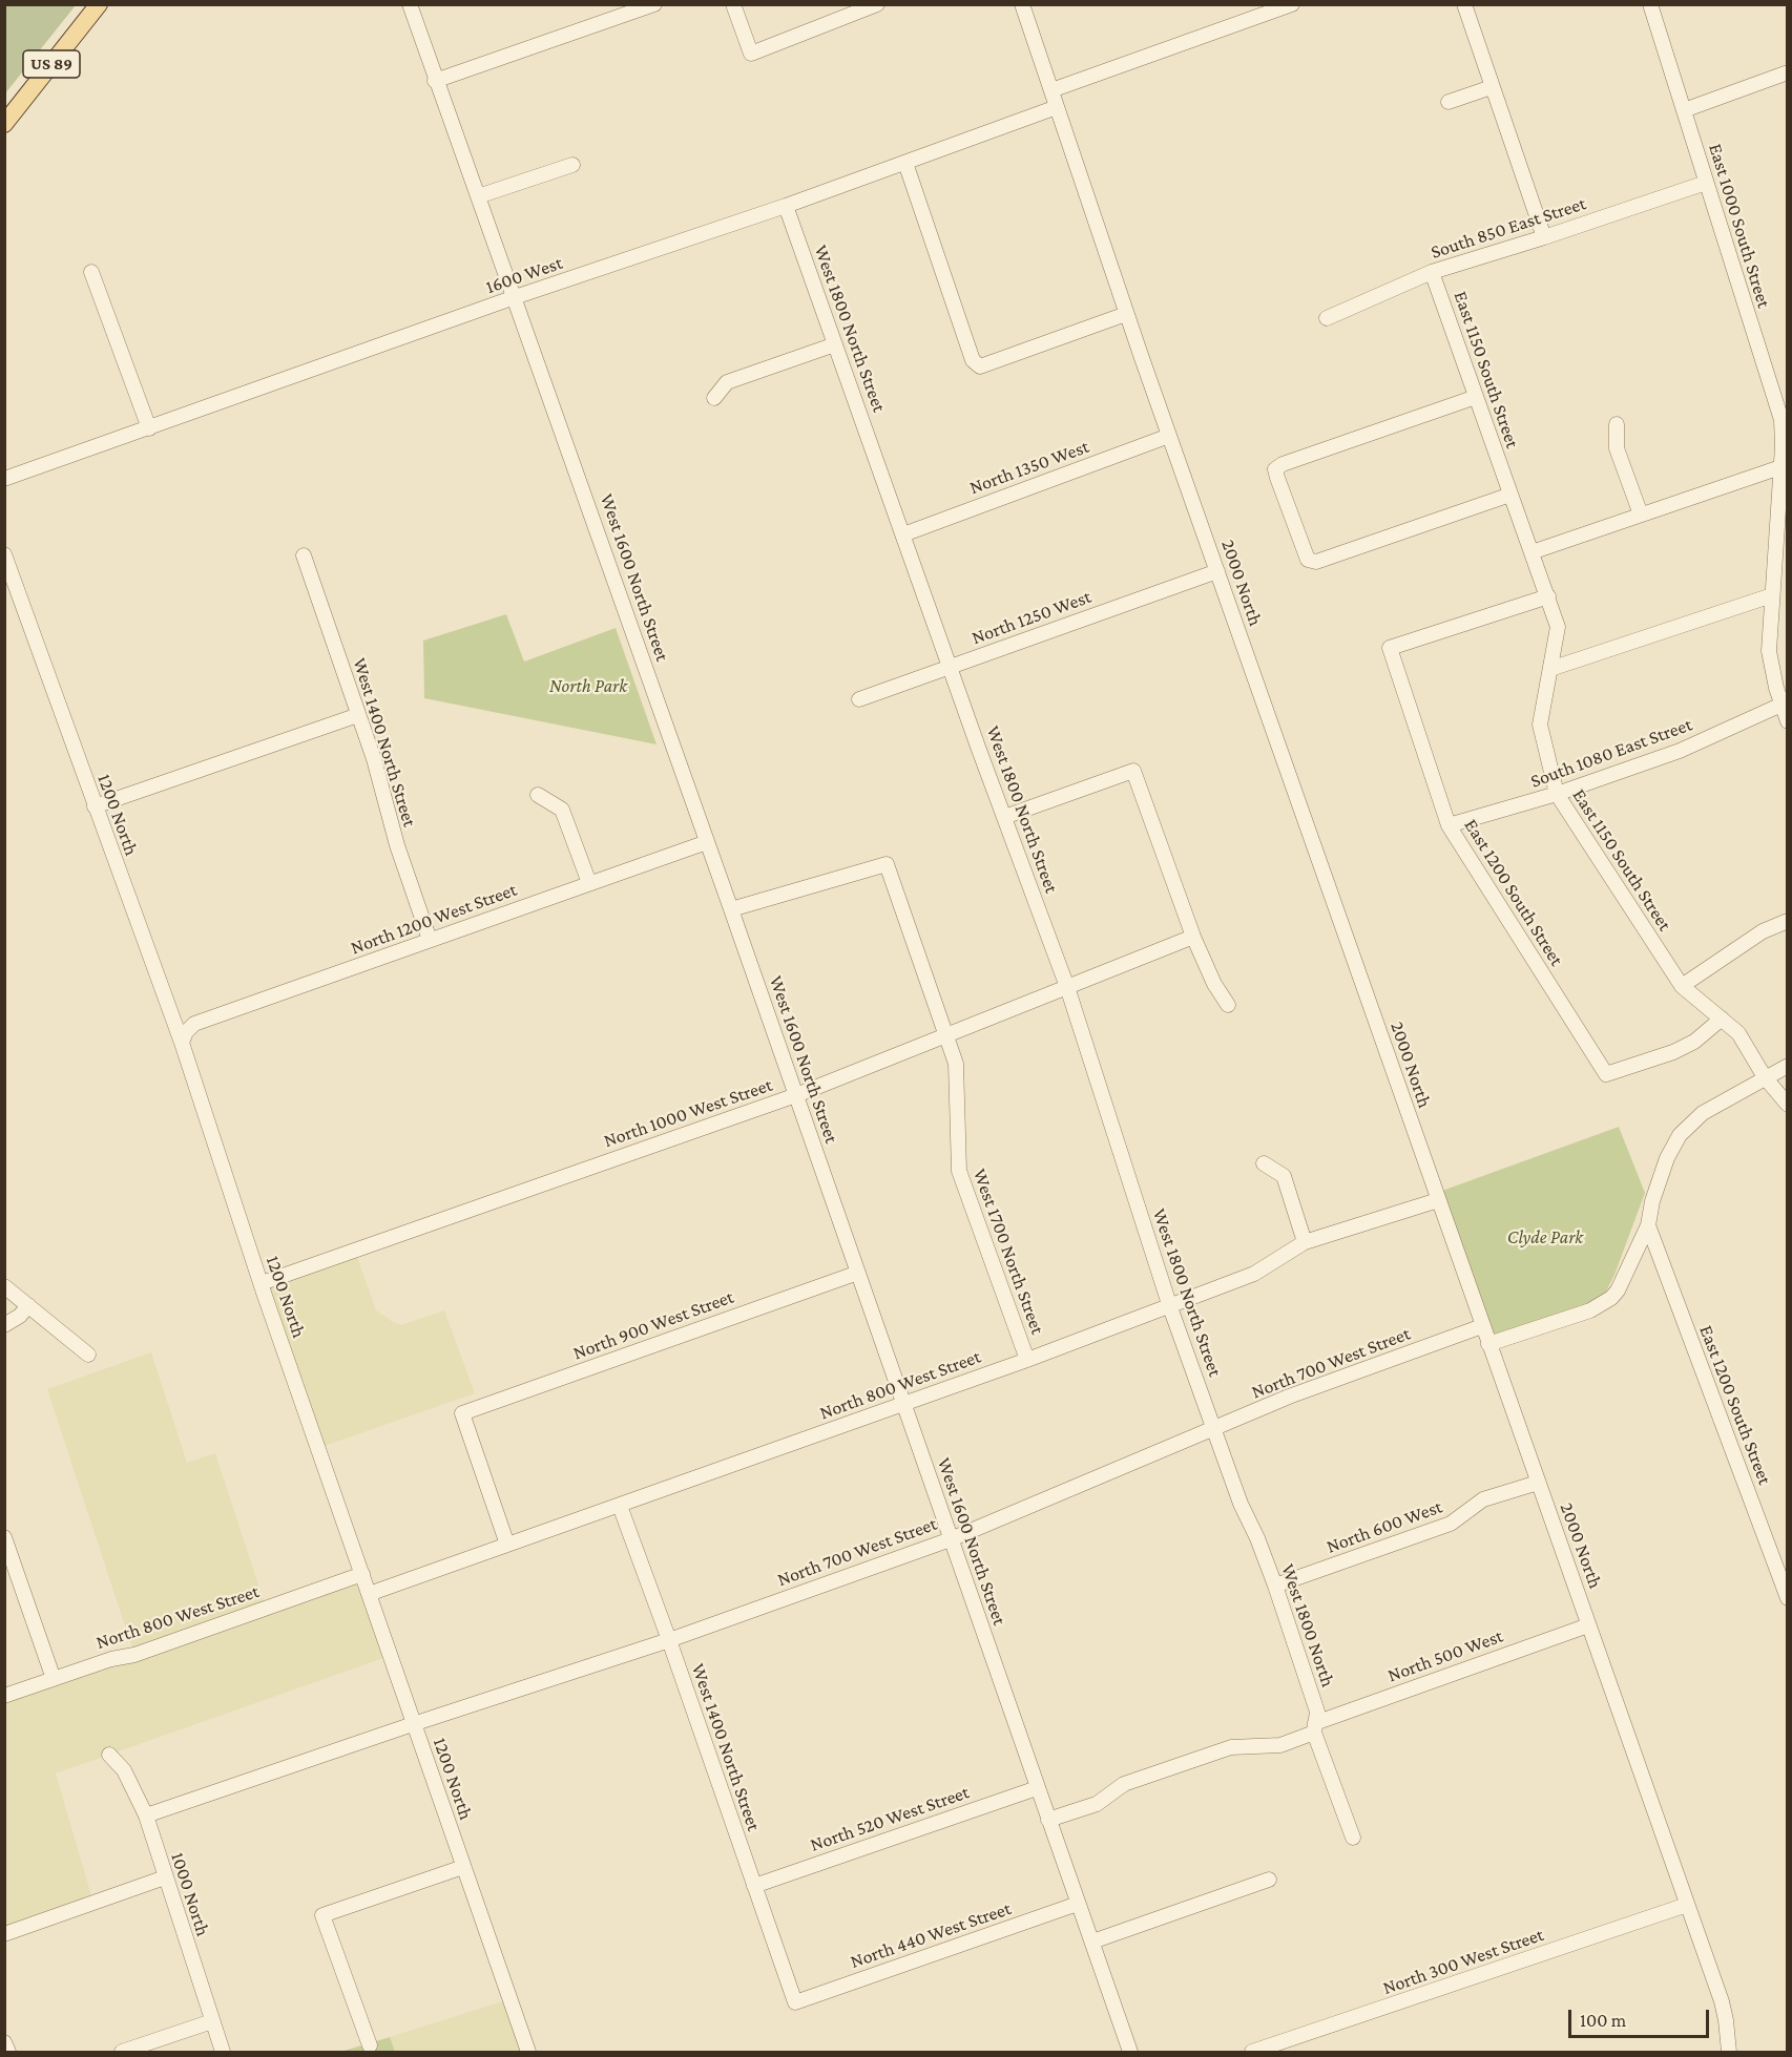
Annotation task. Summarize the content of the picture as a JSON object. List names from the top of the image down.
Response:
{
  "streets": {
    "main road": ["US 89"],
    "street": [
      "East 1000 South Street",
      "South 850 East Street",
      "1600 West",
      "West 1800 North Street",
      "East 1150 South Street",
      "North 1350 West",
      "West 1600 North Street",
      "2000 North",
      "North 1250 West",
      "West 1400 North Street",
      "South 1080 East Street",
      "1200 North",
      "East 1200 South Street",
      "North 1200 West Street",
      "North 1000 West Street",
      "West 1700 North Street",
      "North 900 West Street",
      "North 700 West Street",
      "North 800 West Street",
      "North 600 West",
      "West 1800 North",
      "North 500 West",
      "North 520 West Street",
      "1000 North",
      "North 440 West Street",
      "North 300 West Street"
    ]
  },
  "crossings": [
    ["East 1000 South Street", "South 850 East Street"],
    ["East 1000 South Street", "South 1080 East Street"],
    ["South 850 East Street", "East 1150 South Street"],
    ["1600 West", "West 1800 North Street"],
    ["1600 West", "West 1600 North Street"],
    ["1600 West", "2000 North"],
    ["West 1800 North Street", "North 1350 West"],
    ["West 1800 North Street", "North 1250 West"],
    ["West 1800 North Street", "North 1000 West Street"],
    ["West 1800 North Street", "North 700 West Street"],
    ["West 1800 North Street", "North 800 West Street"],
    ["West 1800 North Street", "West 1800 North"],
    ["East 1150 South Street", "South 1080 East Street"],
    ["East 1150 South Street", "East 1200 South Street"],
    ["North 1350 West", "2000 North"],
    ["West 1600 North Street", "North 1200 West Street"],
    ["West 1600 North Street", "North 1000 West Street"],
    ["West 1600 North Street", "West 1700 North Street"],
    ["West 1600 North Street", "North 900 West Street"],
    ["West 1600 North Street", "North 700 West Street"],
    ["West 1600 North Street", "North 800 West Street"],
    ["West 1600 North Street", "North 500 West"],
    ["West 1600 North Street", "North 520 West Street"],
    ["West 1600 North Street", "North 440 West Street"],
    ["2000 North", "North 1250 West"],
    ["2000 North", "North 700 West Street"],
    ["2000 North", "North 800 West Street"],
    ["2000 North", "North 600 West"],
    ["2000 North", "North 500 West"],
    ["2000 North", "North 300 West Street"],
    ["West 1400 North Street", "North 1200 West Street"],
    ["West 1400 North Street", "North 700 West Street"],
    ["West 1400 North Street", "North 800 West Street"],
    ["West 1400 North Street", "North 520 West Street"],
    ["West 1400 North Street", "North 440 West Street"],
    ["South 1080 East Street", "East 1200 South Street"],
    ["1200 North", "North 1200 West Street"],
    ["1200 North", "North 1000 West Street"],
    ["1200 North", "North 700 West Street"],
    ["1200 North", "North 800 West Street"],
    ["North 1000 West Street", "West 1700 North Street"],
    ["West 1700 North Street", "North 800 West Street"],
    ["North 900 West Street", "North 800 West Street"],
    ["North 700 West Street", "West 1800 North"],
    ["North 700 West Street", "1000 North"],
    ["North 600 West", "West 1800 North"],
    ["West 1800 North", "North 500 West"]
  ],
  "parks": ["North Park", "Clyde Park"],
  "scale_bar": "100 m"
}
